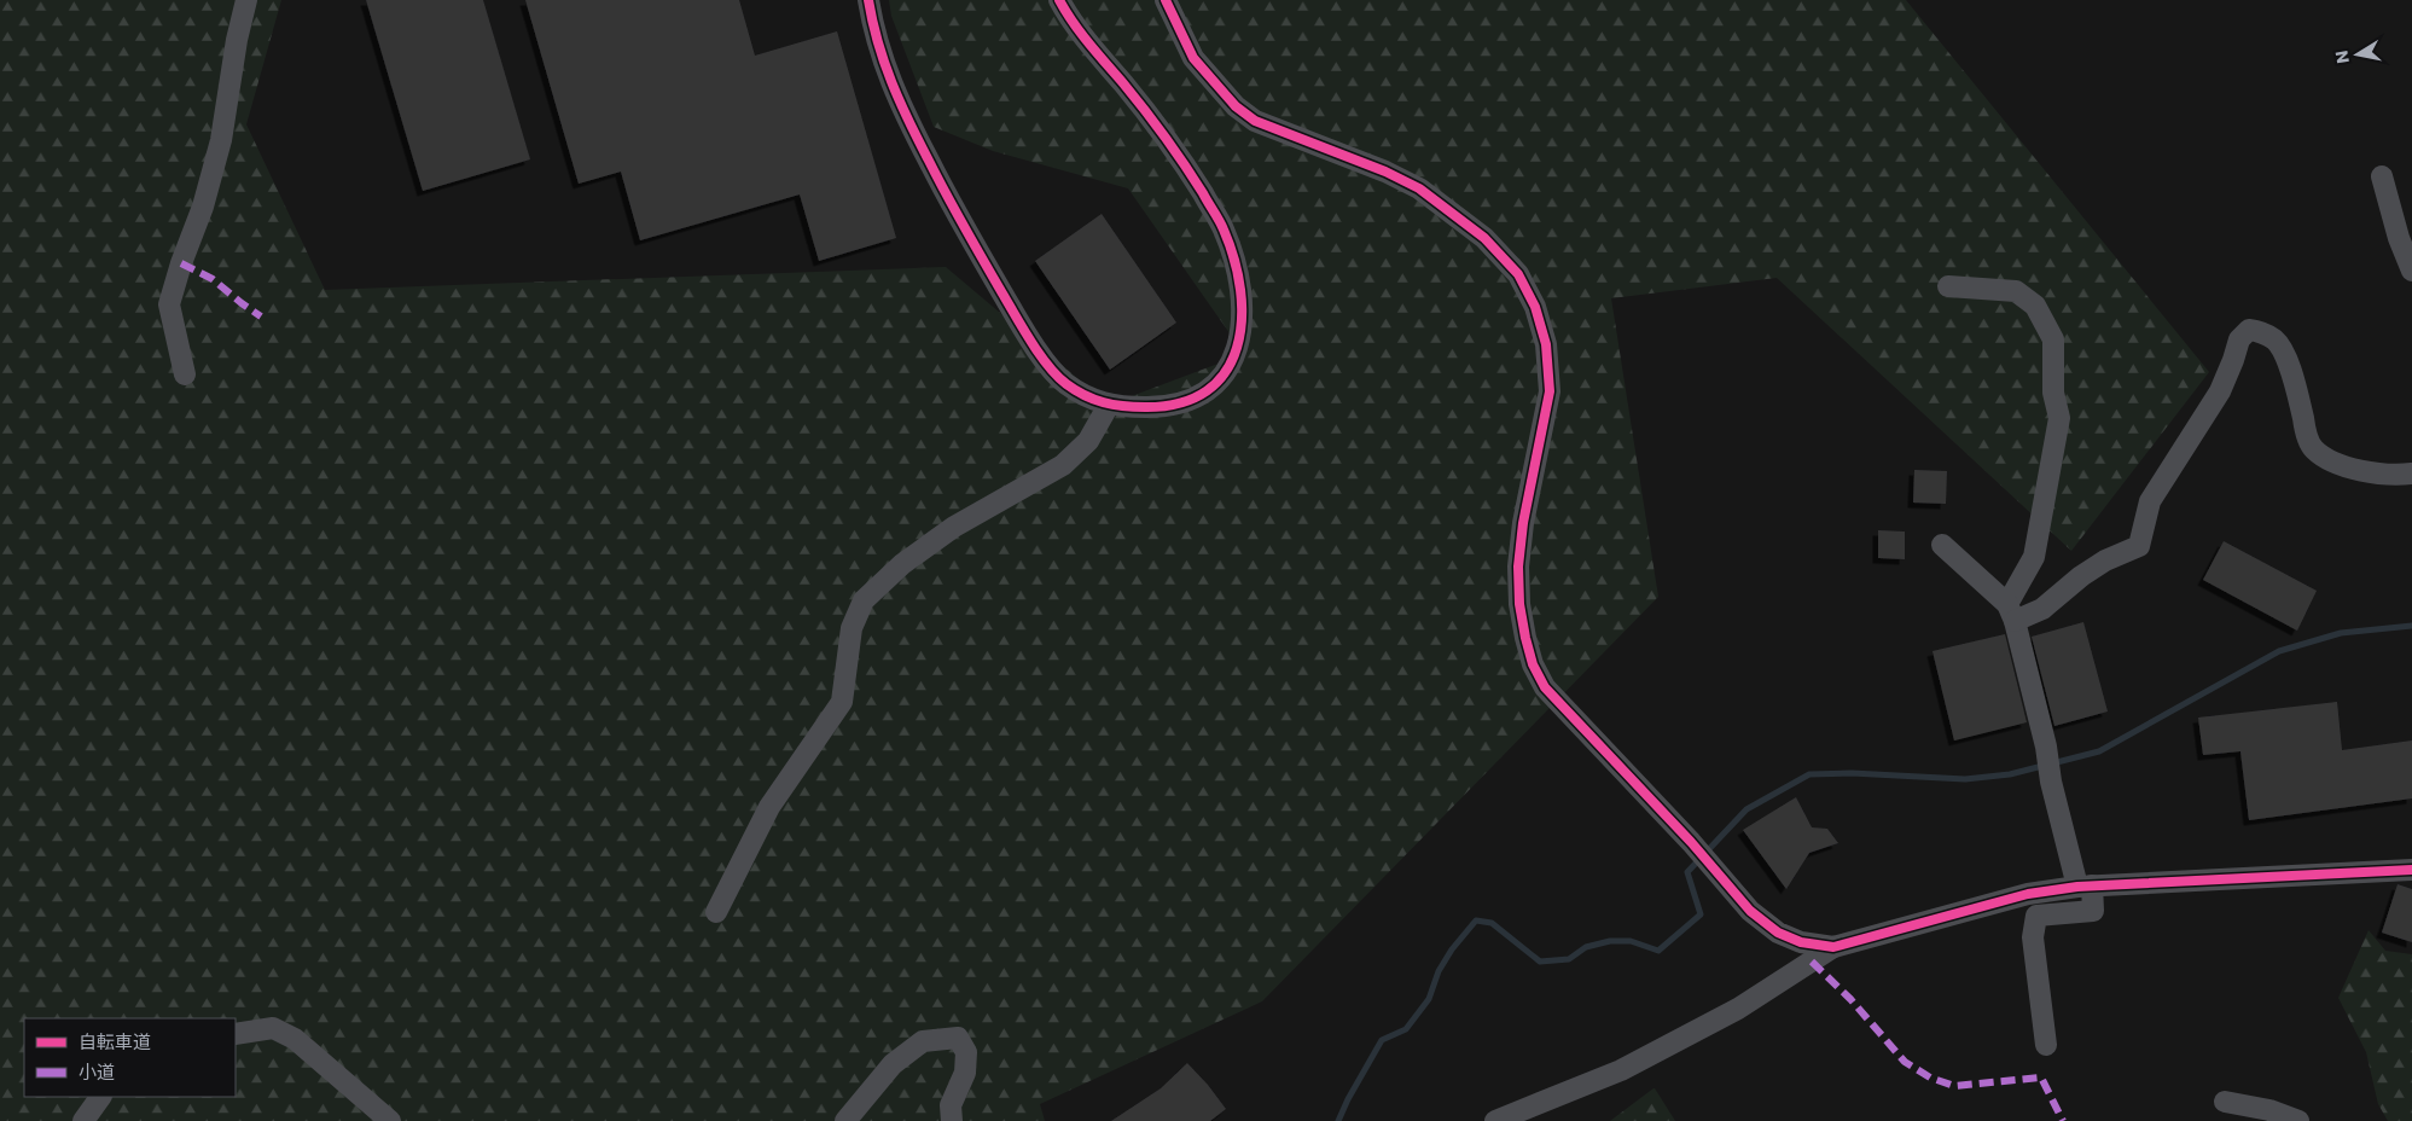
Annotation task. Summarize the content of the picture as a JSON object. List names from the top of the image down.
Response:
{
  "legend": ["自転車道", "小道"],
  "north": "left"
}
